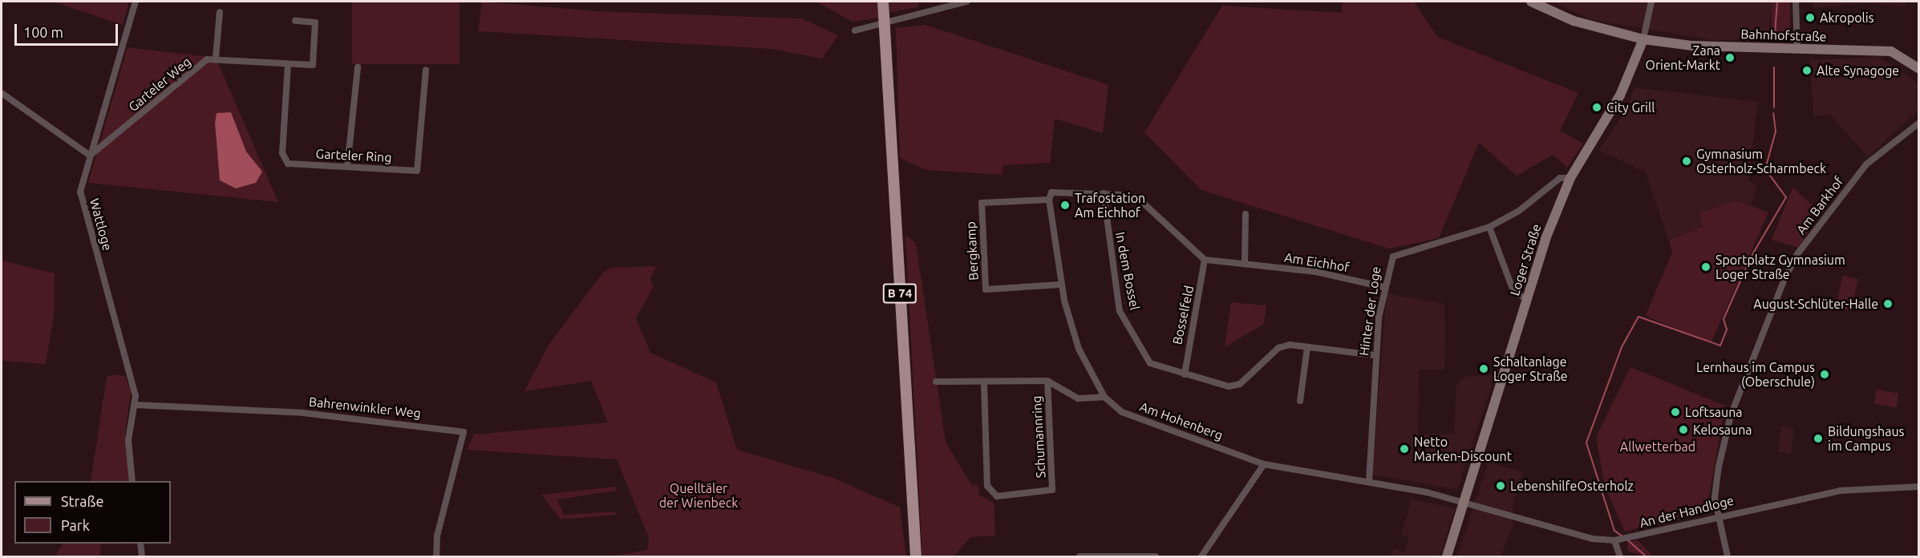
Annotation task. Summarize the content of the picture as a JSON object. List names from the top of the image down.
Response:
{
  "streets": {
    "main road": ["B 74"],
    "street": [
      "Bahnhofstraße",
      "Garteler Weg",
      "Garteler Ring",
      "Am Barkhof",
      "Wattloge",
      "Bergkamp",
      "Loger Straße",
      "Am Eichhof",
      "In dem Bossel",
      "Hinter der Loge",
      "Bosselfeld",
      "Bahrenwinkler Weg",
      "Am Hohenberg",
      "Schumannring",
      "An der Handloge"
    ]
  },
  "crossings": [
    ["Bahnhofstraße", "Loger Straße"],
    ["Garteler Weg", "Wattloge"],
    ["Am Barkhof", "An der Handloge"],
    ["Wattloge", "Bahrenwinkler Weg"],
    ["Bergkamp", "Am Hohenberg"],
    ["Loger Straße", "Hinter der Loge"],
    ["Loger Straße", "Am Hohenberg"],
    ["Loger Straße", "An der Handloge"],
    ["Am Eichhof", "Hinter der Loge"],
    ["Am Eichhof", "Bosselfeld"],
    ["In dem Bossel", "Hinter der Loge"],
    ["In dem Bossel", "Bosselfeld"],
    ["Hinter der Loge", "Am Hohenberg"],
    ["Am Hohenberg", "Schumannring"],
    ["Am Hohenberg", "An der Handloge"]
  ],
  "parks": ["Allwetterbad", "Quelltäler der Wienbeck"],
  "places": [
    "Akropolis",
    "Zana Orient-Markt",
    "Alte Synagoge",
    "City Grill",
    "Gymnasium Osterholz-Scharmbeck",
    "Trafostation Am Eichhof",
    "Sportplatz Gymnasium Loger Straße",
    "August-Schlüter-Halle",
    "Schaltanlage Loger Straße",
    "Lernhaus im Campus (Oberschule)",
    "Loftsauna",
    "Kelosauna",
    "Bildungshaus im Campus",
    "Netto Marken-Discount",
    "LebenshilfeOsterholz"
  ],
  "legend": ["Straße", "Park"],
  "scale_bar": "100 m"
}
